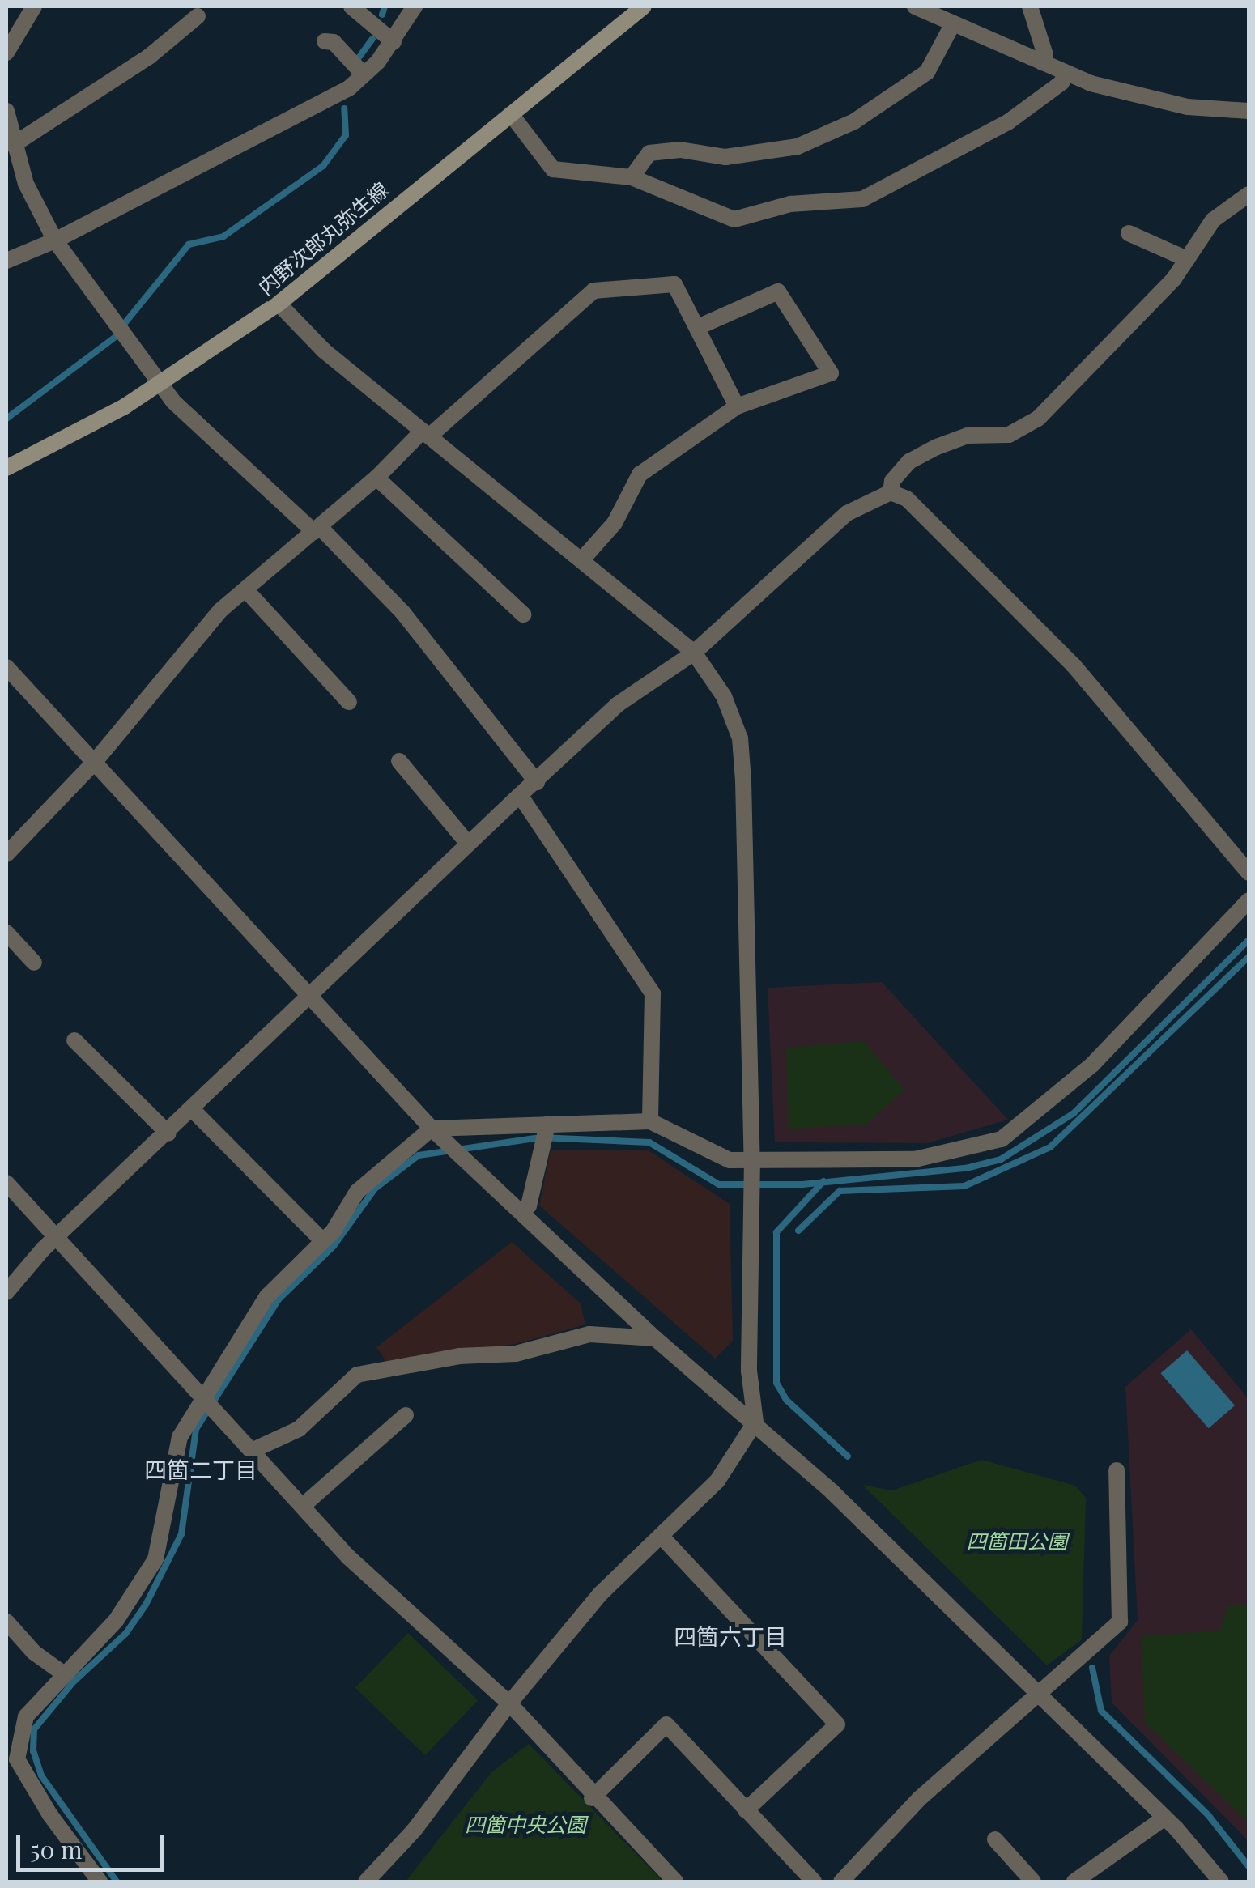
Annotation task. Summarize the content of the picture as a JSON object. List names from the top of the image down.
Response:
{
  "streets": {
    "main road": ["内野次郎丸弥生線"]
  },
  "districts": ["四箇二丁目", "四箇六丁目"],
  "parks": ["四箇田公園", "四箇中央公園"],
  "scale_bar": "50 m"
}
